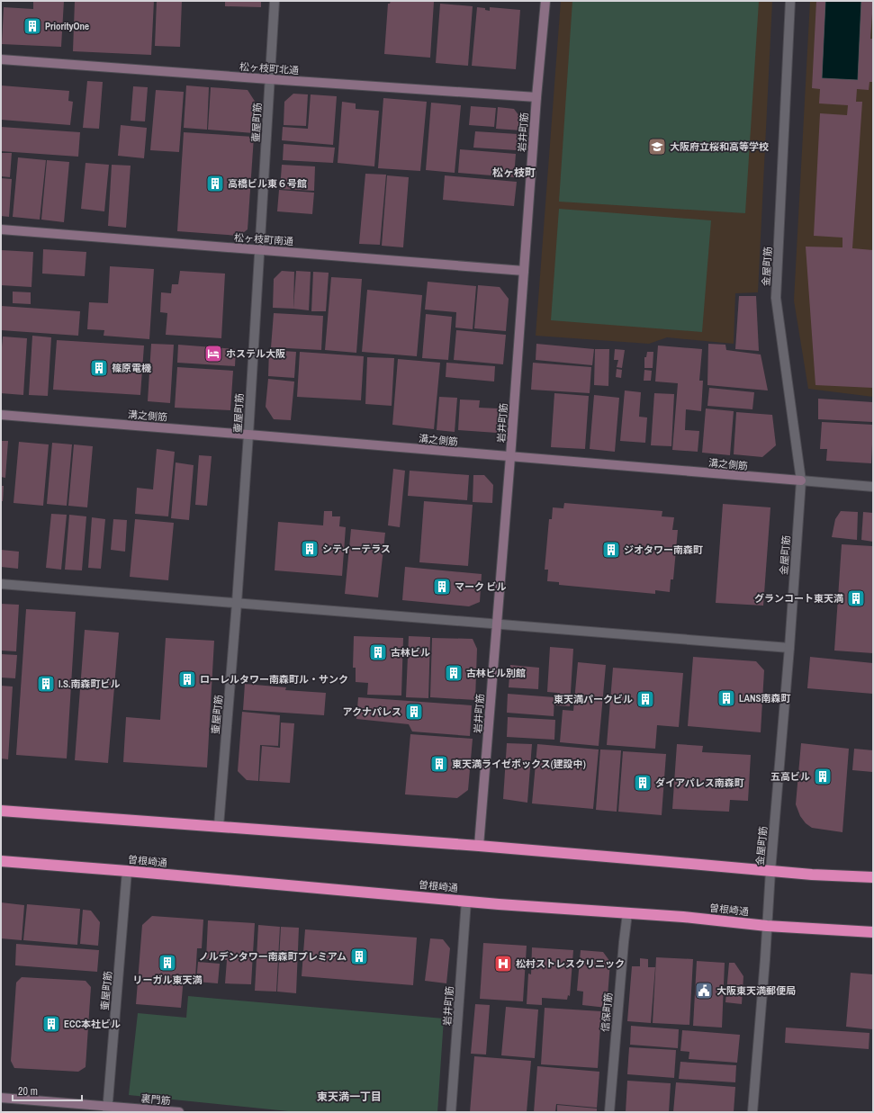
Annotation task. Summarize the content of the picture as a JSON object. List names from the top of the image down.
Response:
{
  "streets": {
    "highway": ["曽根崎通"],
    "street": [
      "松ヶ枝町北通",
      "壷屋町筋",
      "岩井町筋",
      "松ヶ枝町南通",
      "金屋町筋",
      "溝之側筋",
      "信保町筋",
      "裏門筋"
    ]
  },
  "crossings": [
    ["松ヶ枝町北通", "壷屋町筋"],
    ["松ヶ枝町北通", "岩井町筋"],
    ["壷屋町筋", "松ヶ枝町南通"],
    ["壷屋町筋", "溝之側筋"],
    ["壷屋町筋", "曽根崎通"],
    ["壷屋町筋", "裏門筋"],
    ["岩井町筋", "松ヶ枝町南通"],
    ["岩井町筋", "溝之側筋"],
    ["岩井町筋", "曽根崎通"],
    ["金屋町筋", "溝之側筋"],
    ["金屋町筋", "曽根崎通"],
    ["曽根崎通", "信保町筋"]
  ],
  "districts": ["松ヶ枝町", "東天満一丁目"],
  "places": {
    "building": [
      "PriorityOne",
      "高橋ビル東６号館",
      "篠原電機",
      "シティーテラス",
      "ジオタワー南森町",
      "マーク ビル",
      "グランコート東天満",
      "古林ビル",
      "古林ビル別館",
      "ローレルタワー南森町ル・サンク",
      "I.S.南森町ビル",
      "LANS南森町",
      "東天満パークビル",
      "アクナパレス",
      "東天満ライゼボックス(建設中)",
      "五高ビル",
      "ダイアパレス南森町",
      "ノルデンタワー南森町プレミアム",
      "リーガル東天満",
      "ECC本社ビル"
    ],
    "school or university": ["大阪府立桜和高等学校"],
    "hotel": ["ホステル大阪"],
    "hospital": ["松村ストレスクリニック"],
    "public building": ["大阪東天満郵便局"]
  },
  "scale_bar": "20 m"
}
